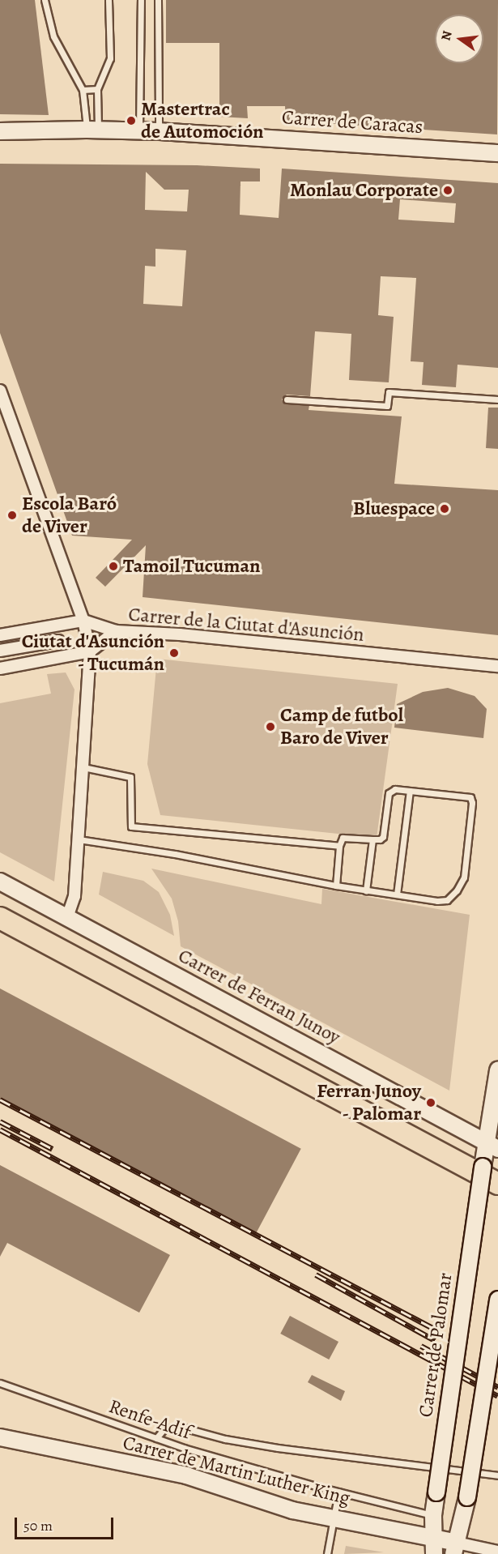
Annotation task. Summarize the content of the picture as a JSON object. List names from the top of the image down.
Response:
{
  "streets": {
    "street": [
      "Carrer de Caracas",
      "Carrer de la Ciutat d'Asunción",
      "Carrer de Ferran Junoy",
      "Carrer de Palomar",
      "Carrer de Martin Luther King"
    ],
    "lane": ["Renfe-Adif"]
  },
  "crossings": [
    ["Carrer de Ferran Junoy", "Carrer de Palomar"],
    ["Carrer de Palomar", "Renfe-Adif"],
    ["Carrer de Palomar", "Carrer de Martin Luther King"]
  ],
  "places": [
    "Mastertrac de Automoción",
    "Monlau Corporate",
    "Bluespace",
    "Escola Baró de Viver",
    "Tamoil Tucuman",
    "Ciutat d'Asunción - Tucumán",
    "Camp de futbol Baro de Viver",
    "Ferran Junoy - Palomar"
  ],
  "scale_bar": "50 m",
  "north": "left"
}
